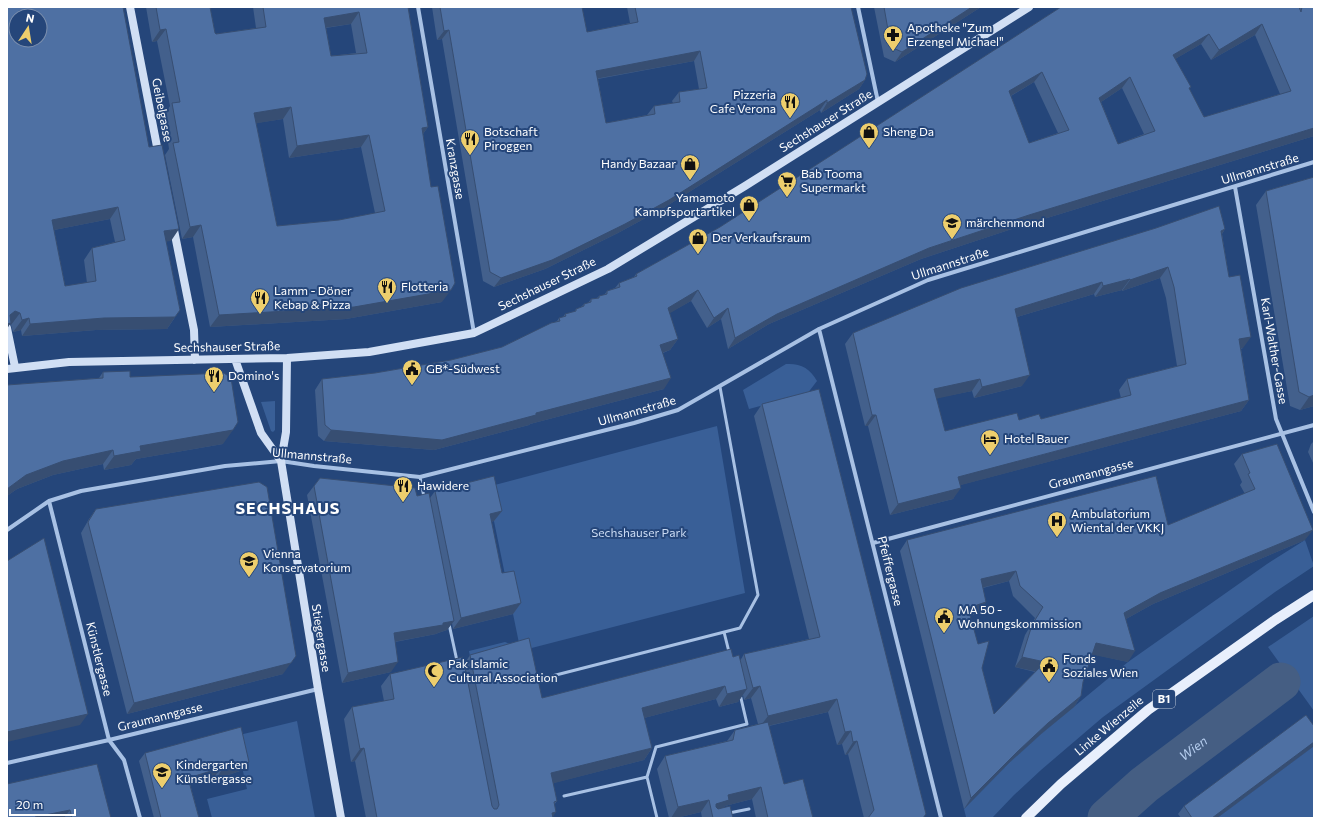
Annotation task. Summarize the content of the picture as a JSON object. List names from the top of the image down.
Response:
{
  "streets": {
    "main road": ["B1", "Linke Wienzeile"],
    "street": [
      "Geibelgasse",
      "Sechshauser Straße",
      "Kranzgasse",
      "Ullmannstraße",
      "Karl-Walther-Gasse",
      "Graumanngasse",
      "Pfeiffergasse",
      "Stiegergasse",
      "Künstlergasse"
    ]
  },
  "crossings": [
    ["Sechshauser Straße", "Kranzgasse"],
    ["Sechshauser Straße", "Stiegergasse"],
    ["Ullmannstraße", "Karl-Walther-Gasse"],
    ["Ullmannstraße", "Pfeiffergasse"],
    ["Ullmannstraße", "Stiegergasse"],
    ["Ullmannstraße", "Künstlergasse"],
    ["Karl-Walther-Gasse", "Graumanngasse"],
    ["Graumanngasse", "Pfeiffergasse"],
    ["Graumanngasse", "Stiegergasse"],
    ["Graumanngasse", "Künstlergasse"]
  ],
  "districts": ["SECHSHAUS"],
  "water": ["Wien"],
  "parks": ["Sechshauser Park"],
  "places": {
    "pharmacy": ["Apotheke \"Zum Erzengel Michael\""],
    "restaurant": [
      "Pizzeria Cafe Verona",
      "Botschaft Piroggen",
      "Flotteria",
      "Lamm - Döner Kebap & Pizza",
      "Domino's",
      "Hawidere"
    ],
    "shop": [
      "Sheng Da",
      "Handy Bazaar",
      "Yamamoto Kampfsportartikel",
      "Der Verkaufsraum"
    ],
    "supermarket": ["Bab Tooma Supermarkt"],
    "school or university": ["märchenmond", "Vienna Konservatorium", "Kindergarten Künstlergasse"],
    "public building": ["GB*-Südwest", "MA 50 - Wohnungskommission", "Fonds Soziales Wien"],
    "hotel": ["Hotel Bauer"],
    "hospital": ["Ambulatorium Wiental der VKKJ"],
    "mosque": ["Pak Islamic Cultural Association"]
  },
  "scale_bar": "20 m",
  "north": "top"
}
